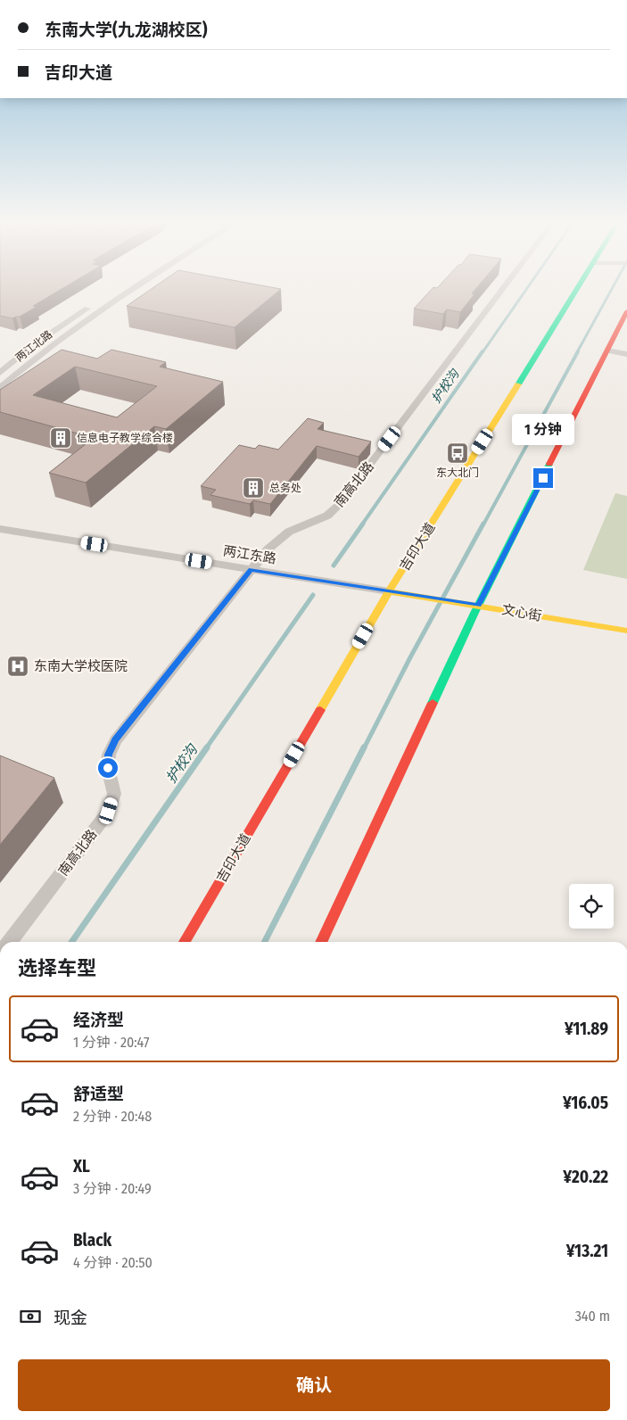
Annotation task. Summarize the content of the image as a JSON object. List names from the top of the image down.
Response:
{
  "streets": {
    "main road": ["吉印大道", "文心街"],
    "street": ["两江北路", "南高北路", "两江东路"]
  },
  "crossings": [
    ["南高北路", "两江东路"],
    ["吉印大道", "两江东路"],
    ["吉印大道", "文心街"],
    ["两江东路", "文心街"]
  ],
  "water": ["护校沟"],
  "places": {
    "building": ["信息电子教学综合楼", "总务处"],
    "bus stop": ["东大北门"],
    "hospital": ["东南大学校医院"]
  },
  "page": {
    "banner": ["东南大学(九龙湖校区)", "吉印大道"],
    "bubble": "1 分钟",
    "heading": "选择车型",
    "list": [
      {
        "name": "经济型",
        "note": "1 分钟 · 20:47",
        "value": "¥11.89"
      },
      {
        "name": "舒适型",
        "note": "2 分钟 · 20:48",
        "value": "¥16.05"
      },
      {
        "name": "XL",
        "note": "3 分钟 · 20:49",
        "value": "¥20.22"
      },
      {
        "name": "Black",
        "note": "4 分钟 · 20:50",
        "value": "¥13.21"
      }
    ],
    "pay": ["现金", "340 m"],
    "buttons": "确认"
  }
}
